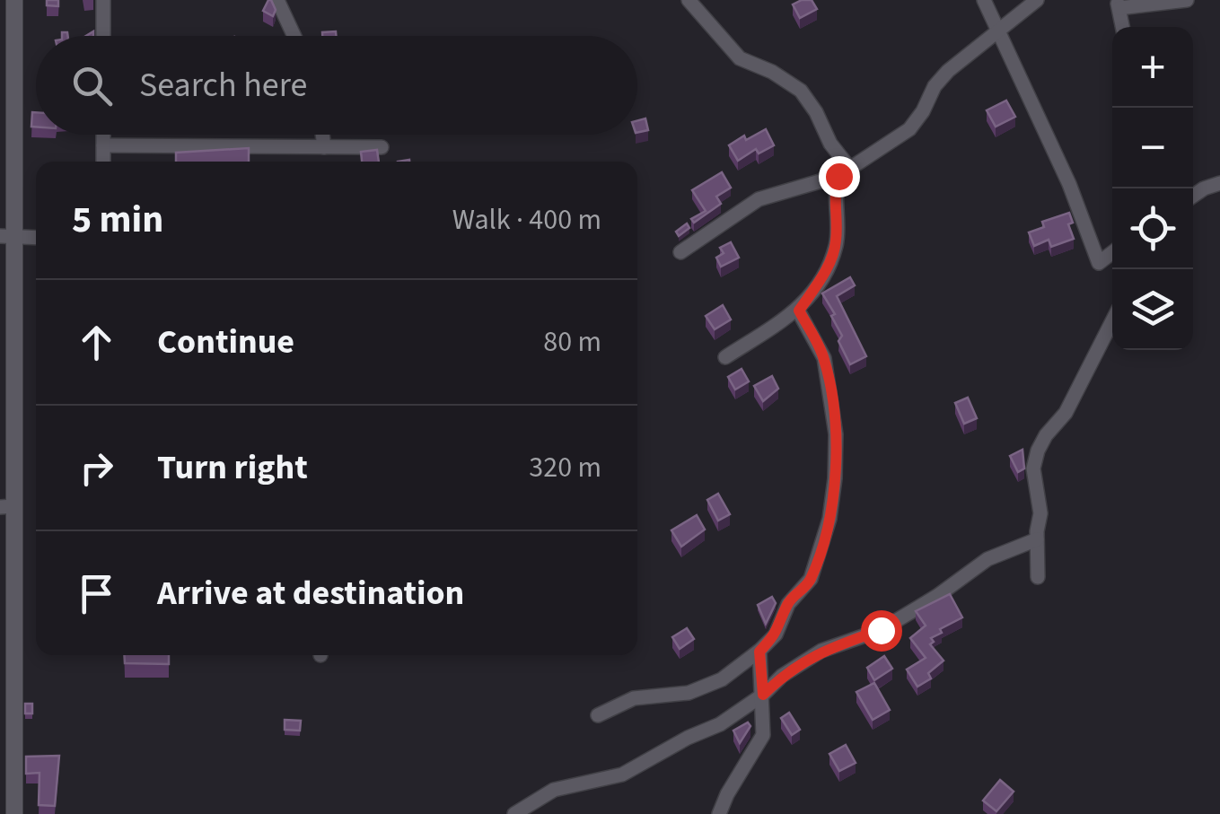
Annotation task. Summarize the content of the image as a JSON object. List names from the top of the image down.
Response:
{
  "page": {
    "map_buttons": ["+", "−"],
    "search": "Search here",
    "heading": ["5 min", "Walk · 400 m"],
    "list": [
      ["Continue", "80 m"],
      ["Turn right", "320 m"],
      "Arrive at destination"
    ]
  }
}
